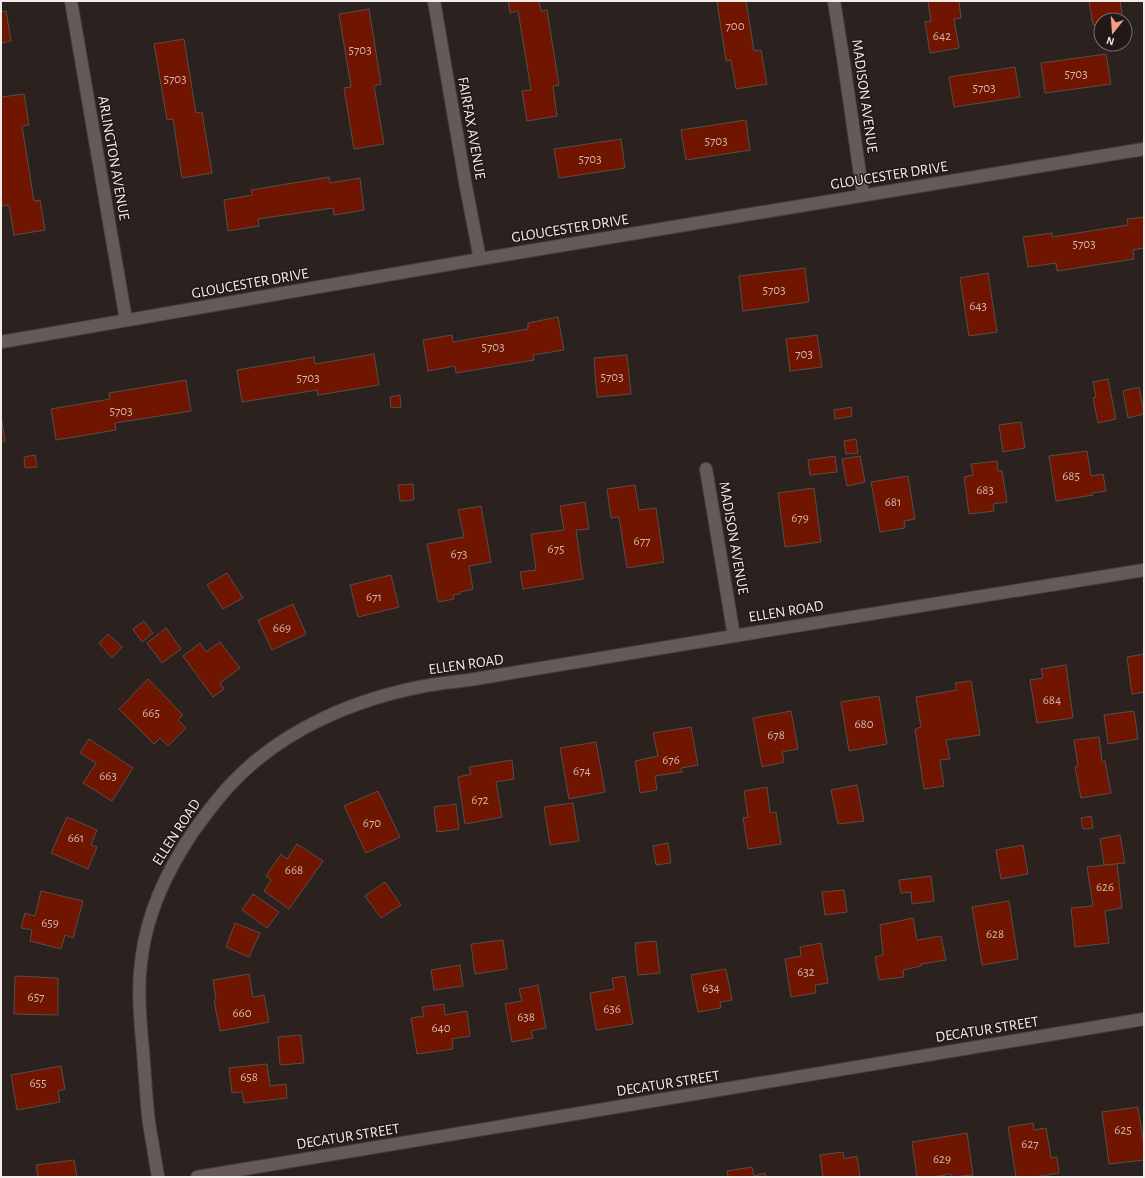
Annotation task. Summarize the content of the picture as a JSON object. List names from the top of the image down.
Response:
{
  "streets": {
    "street": [
      "MADISON AVENUE",
      "FAIRFAX AVENUE",
      "ARLINGTON AVENUE",
      "GLOUCESTER DRIVE",
      "ELLEN ROAD",
      "DECATUR STREET"
    ]
  },
  "crossings": [
    ["MADISON AVENUE", "GLOUCESTER DRIVE"],
    ["MADISON AVENUE", "ELLEN ROAD"],
    ["FAIRFAX AVENUE", "GLOUCESTER DRIVE"],
    ["ARLINGTON AVENUE", "GLOUCESTER DRIVE"]
  ],
  "house_numbers": [
    "700",
    "642",
    "5703",
    "5703",
    "5703",
    "5703",
    "5703",
    "5703",
    "5703",
    "5703",
    "643",
    "5703",
    "703",
    "5703",
    "5703",
    "5703",
    "685",
    "683",
    "681",
    "679",
    "677",
    "675",
    "673",
    "671",
    "669",
    "684",
    "665",
    "680",
    "678",
    "676",
    "674",
    "663",
    "672",
    "670",
    "661",
    "668",
    "626",
    "659",
    "628",
    "632",
    "634",
    "657",
    "636",
    "660",
    "638",
    "640",
    "658",
    "655",
    "625",
    "627",
    "629"
  ],
  "north": "bottom"
}
